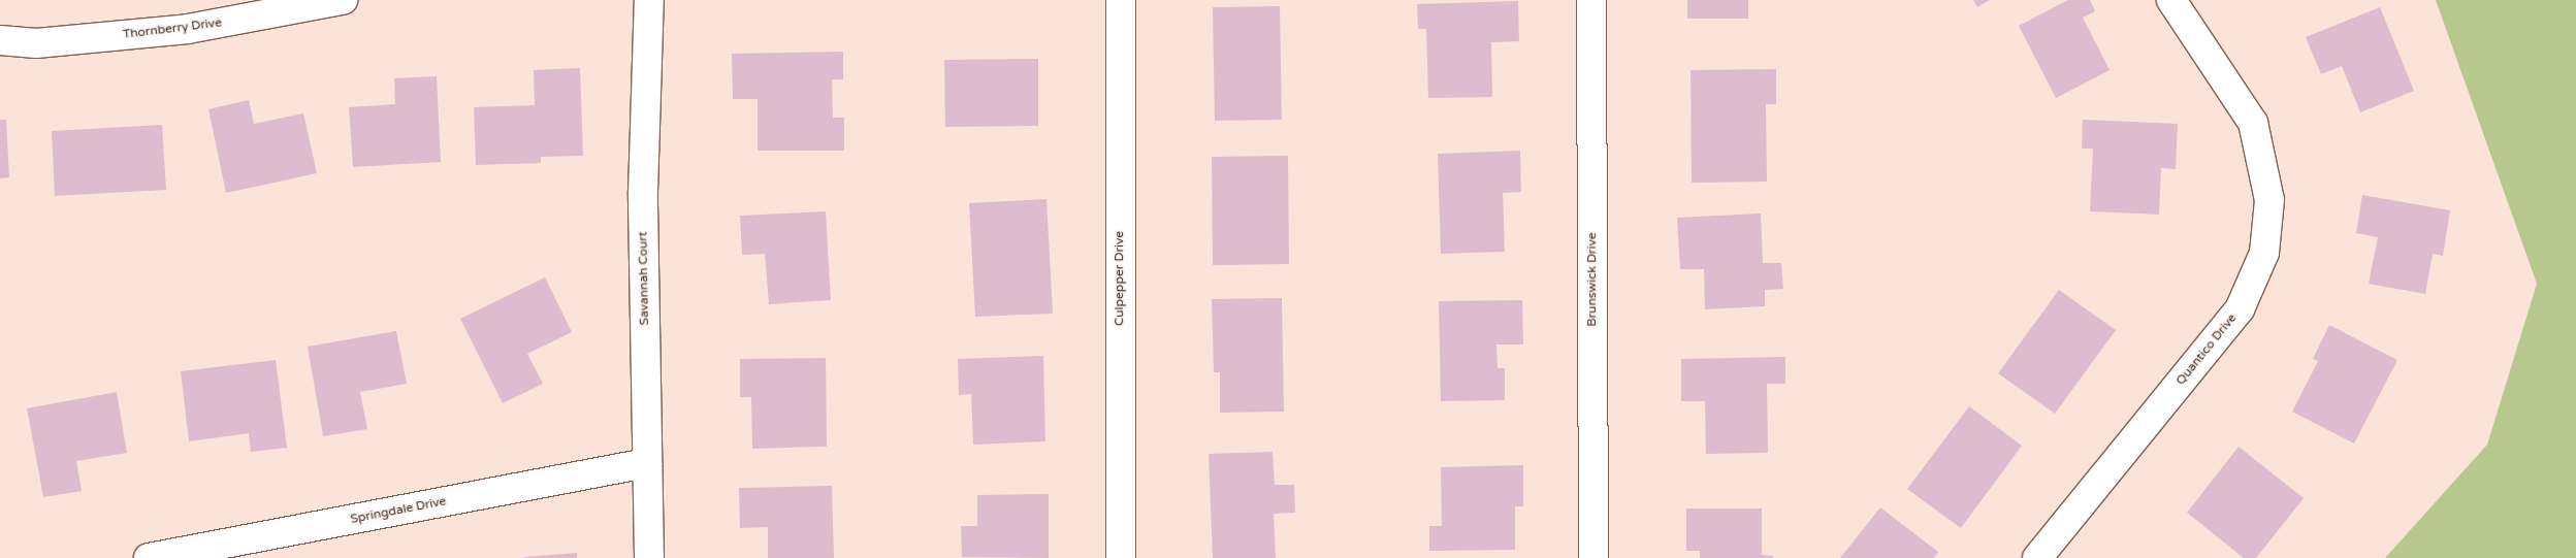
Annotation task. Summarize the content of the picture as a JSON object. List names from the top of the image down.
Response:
{
  "streets": {
    "street": [
      "Thornberry Drive",
      "Savannah Court",
      "Culpepper Drive",
      "Brunswick Drive",
      "Quantico Drive",
      "Springdale Drive"
    ]
  },
  "crossings": [
    ["Savannah Court", "Springdale Drive"]
  ]
}
